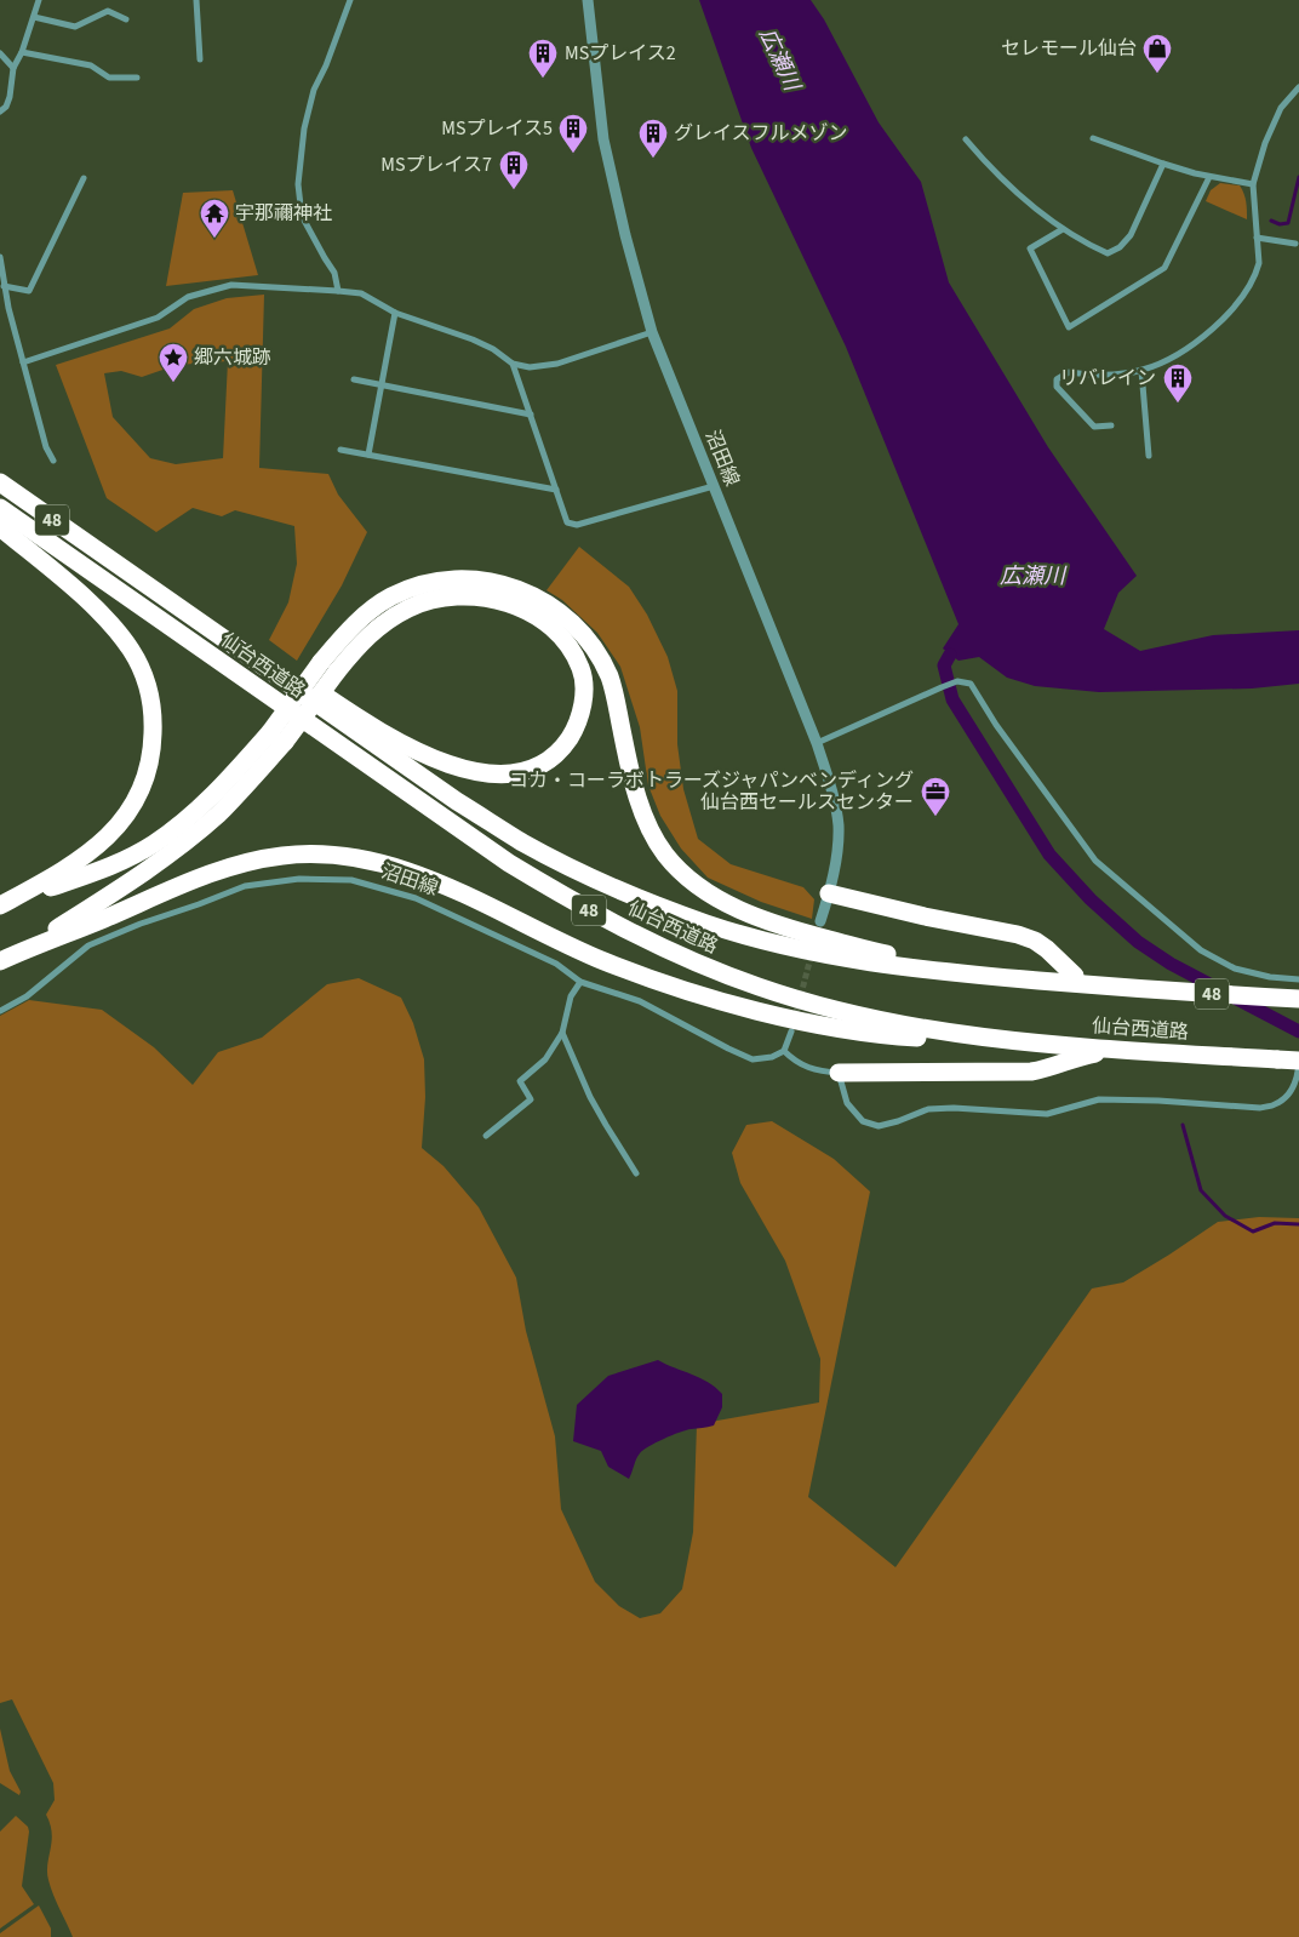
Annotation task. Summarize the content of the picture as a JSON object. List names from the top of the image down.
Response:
{
  "streets": {
    "highway": ["48", "仙台西道路"],
    "street": ["沼田線"]
  },
  "water": ["広瀬川"],
  "places": {
    "shop": ["セレモール仙台"],
    "building": [
      "MSプレイス2",
      "MSプレイス5",
      "グレイスフルメゾン",
      "MSプレイス7",
      "リバレイン"
    ],
    "temple": ["宇那禰神社"],
    "place": ["郷六城跡"],
    "office": ["コカ・コーラボトラーズジャパンベンディング 仙台西セールスセンター"]
  }
}
